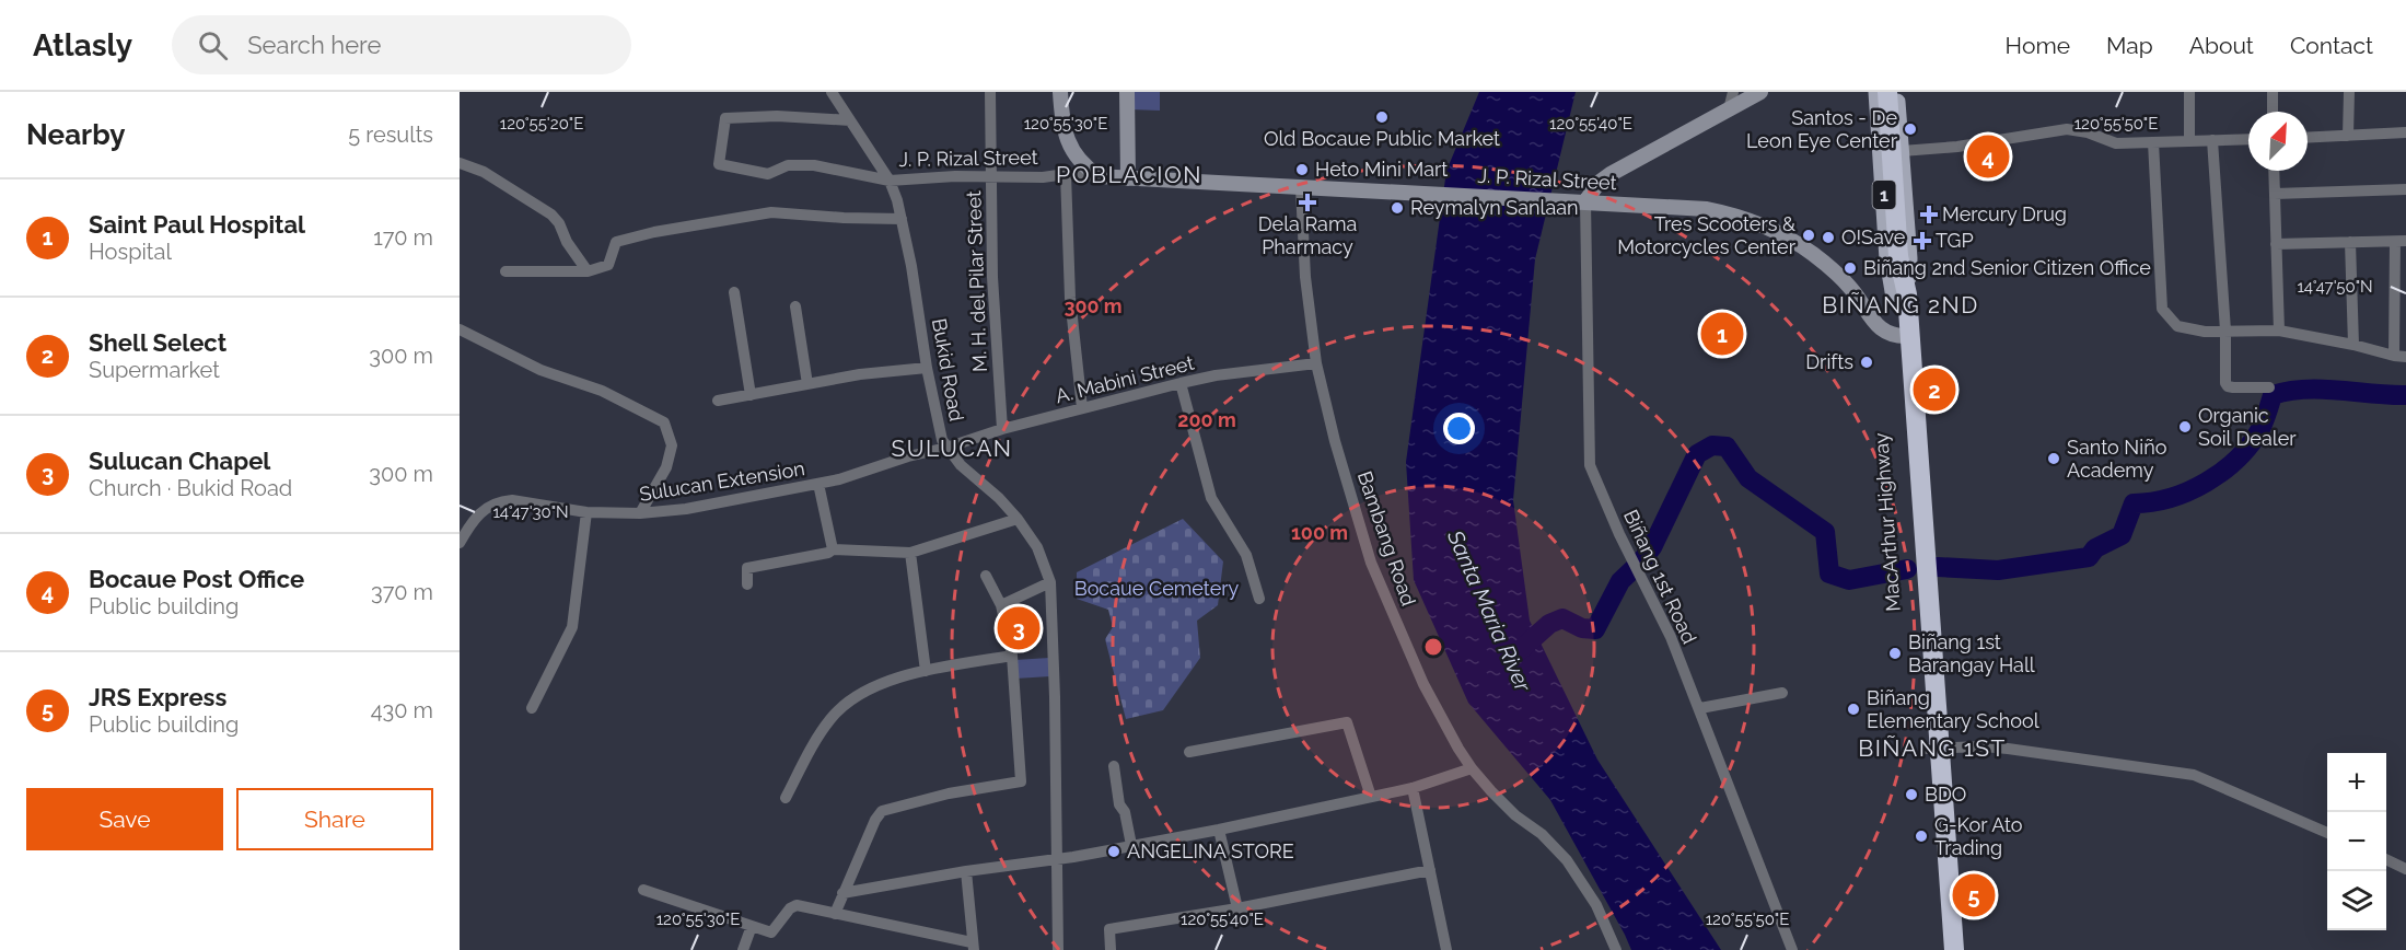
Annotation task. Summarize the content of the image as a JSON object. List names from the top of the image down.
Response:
{
  "streets": {
    "highway": ["1", "MacArthur Highway"],
    "main road": ["J. P. Rizal Street"],
    "street": [
      "M. H. del Pilar Street",
      "Bukid Road",
      "A. Mabini Street",
      "Sulucan Extension",
      "Bambang Road",
      "Biñang 1st Road"
    ]
  },
  "crossings": [
    ["J. P. Rizal Street", "M. H. del Pilar Street"],
    ["J. P. Rizal Street", "Bukid Road"],
    ["J. P. Rizal Street", "MacArthur Highway"],
    ["J. P. Rizal Street", "Bambang Road"],
    ["J. P. Rizal Street", "Biñang 1st Road"],
    ["1", "MacArthur Highway"],
    ["M. H. del Pilar Street", "A. Mabini Street"],
    ["Bukid Road", "A. Mabini Street"],
    ["Bukid Road", "Sulucan Extension"],
    ["A. Mabini Street", "Sulucan Extension"],
    ["A. Mabini Street", "Bambang Road"]
  ],
  "districts": [
    "POBLACION",
    "BIÑANG 2ND",
    "SULUCAN",
    "BIÑANG 1ST"
  ],
  "water": ["Santa Maria River"],
  "parks": ["Bocaue Cemetery"],
  "places": {
    "other": [
      "Old Bocaue Public Market",
      "Santos - De Leon Eye Center",
      "Heto Mini Mart",
      "Reymalyn Sanlaan",
      "Tres Scooters & Motorcycles Center",
      "O!Save",
      "Biñang 2nd Senior Citizen Office",
      "Drifts",
      "Organic Soil Dealer",
      "Santo Niño Academy",
      "Biñang 1st Barangay Hall",
      "Biñang Elementary School",
      "BDO",
      "G-Kor Ato Trading",
      "ANGELINA STORE"
    ],
    "health": ["Dela Rama Pharmacy", "Mercury Drug", "TGP"]
  },
  "north": "top right",
  "page": {
    "header": "Atlasly",
    "search": "Search here",
    "nav": [
      "Home",
      "Map",
      "About",
      "Contact"
    ],
    "heading": ["Nearby", "5 results"],
    "pins": [
      "4",
      "1",
      "2",
      "3",
      "5"
    ],
    "list": [
      {
        "mark": "1",
        "name": "Saint Paul Hospital",
        "note": "Hospital",
        "value": "170 m"
      },
      {
        "mark": "2",
        "name": "Shell Select",
        "note": "Supermarket",
        "value": "300 m"
      },
      {
        "mark": "3",
        "name": "Sulucan Chapel",
        "note": "Church · Bukid Road",
        "value": "300 m"
      },
      {
        "mark": "4",
        "name": "Bocaue Post Office",
        "note": "Public building",
        "value": "370 m"
      },
      {
        "mark": "5",
        "name": "JRS Express",
        "note": "Public building",
        "value": "430 m"
      }
    ],
    "map_buttons": ["+", "−"],
    "buttons": ["Save", "Share"]
  },
  "coordinates": [
    "120°55'20\"E",
    "120°55'30\"E",
    "120°55'40\"E",
    "120°55'50\"E",
    "14°47'50\"N",
    "14°47'30\"N"
  ],
  "rings": ["300 m", "200 m", "100 m"]
}
